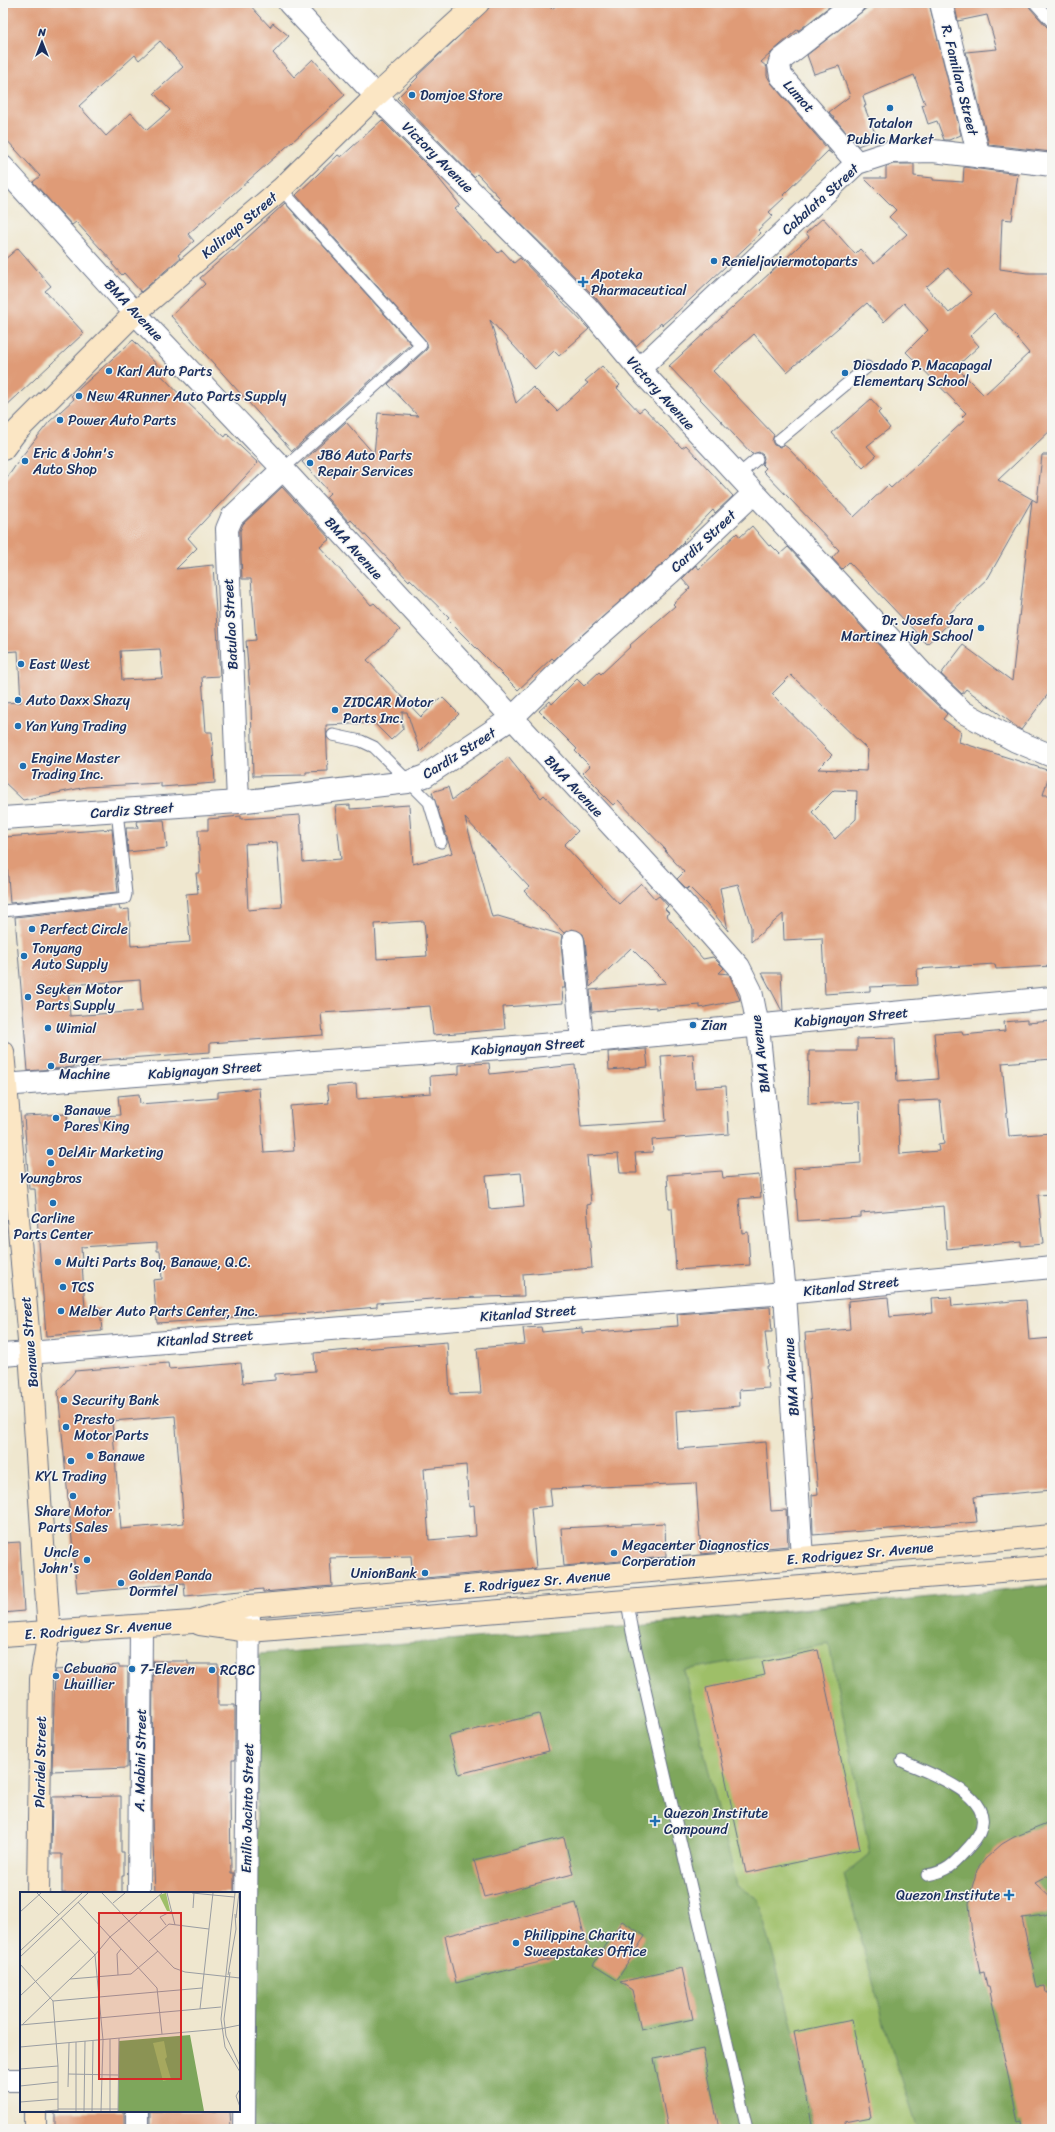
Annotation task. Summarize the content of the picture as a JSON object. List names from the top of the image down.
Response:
{
  "streets": {
    "main road": [
      "Kaliraya Street",
      "Banawe Street",
      "E. Rodriguez Sr. Avenue",
      "Plaridel Street"
    ],
    "street": [
      "R. Familara Street",
      "Lumot",
      "Victory Avenue",
      "Cabalata Street",
      "BMA Avenue",
      "Cardiz Street",
      "Batulao Street",
      "Kabignayan Street",
      "Kitanlad Street",
      "A. Mabini Street",
      "Emilio Jacinto Street"
    ]
  },
  "crossings": [
    ["R. Familara Street", "Cabalata Street"],
    ["Lumot", "Cabalata Street"],
    ["Victory Avenue", "Cabalata Street"],
    ["Victory Avenue", "Kaliraya Street"],
    ["Victory Avenue", "Cardiz Street"],
    ["Kaliraya Street", "BMA Avenue"],
    ["BMA Avenue", "Cardiz Street"],
    ["BMA Avenue", "Batulao Street"],
    ["BMA Avenue", "Kabignayan Street"],
    ["BMA Avenue", "Kitanlad Street"],
    ["BMA Avenue", "E. Rodriguez Sr. Avenue"],
    ["Cardiz Street", "Batulao Street"],
    ["Kabignayan Street", "Banawe Street"],
    ["Kitanlad Street", "Banawe Street"],
    ["Banawe Street", "E. Rodriguez Sr. Avenue"],
    ["Banawe Street", "Plaridel Street"],
    ["E. Rodriguez Sr. Avenue", "A. Mabini Street"],
    ["E. Rodriguez Sr. Avenue", "Plaridel Street"],
    ["E. Rodriguez Sr. Avenue", "Emilio Jacinto Street"]
  ],
  "places": {
    "other": [
      "Domjoe Store",
      "Tatalon Public Market",
      "Renieljaviermotoparts",
      "Karl Auto Parts",
      "Diosdado P. Macapagal Elementary School",
      "New 4Runner Auto Parts Supply",
      "Power Auto Parts",
      "Eric & John's Auto Shop",
      "JB6 Auto Parts Repair Services",
      "Dr. Josefa Jara Martinez High School",
      "East West",
      "Auto Daxx Shazy",
      "ZIDCAR Motor Parts Inc.",
      "Yan Yung Trading",
      "Engine Master Trading Inc.",
      "Perfect Circle",
      "Tonyang Auto Supply",
      "Seyken Motor Parts Supply",
      "Zian",
      "Wimial",
      "Burger Machine",
      "Banawe Pares King",
      "DelAir Marketing",
      "Youngbros",
      "Carline Parts Center",
      "Multi Parts Boy, Banawe, Q.C.",
      "TCS",
      "Melber Auto Parts Center, Inc.",
      "Security Bank",
      "Presto Motor Parts",
      "Banawe",
      "KYL Trading",
      "Share Motor Parts Sales",
      "Megacenter Diagnostics Corperation",
      "Uncle John's",
      "UnionBank",
      "Golden Panda Dormtel",
      "7-Eleven",
      "RCBC",
      "Cebuana Lhuillier",
      "Philippine Charity Sweepstakes Office"
    ],
    "health": ["Apoteka Pharmaceutical", "Quezon Institute Compound", "Quezon Institute"]
  },
  "north": "top"
}
